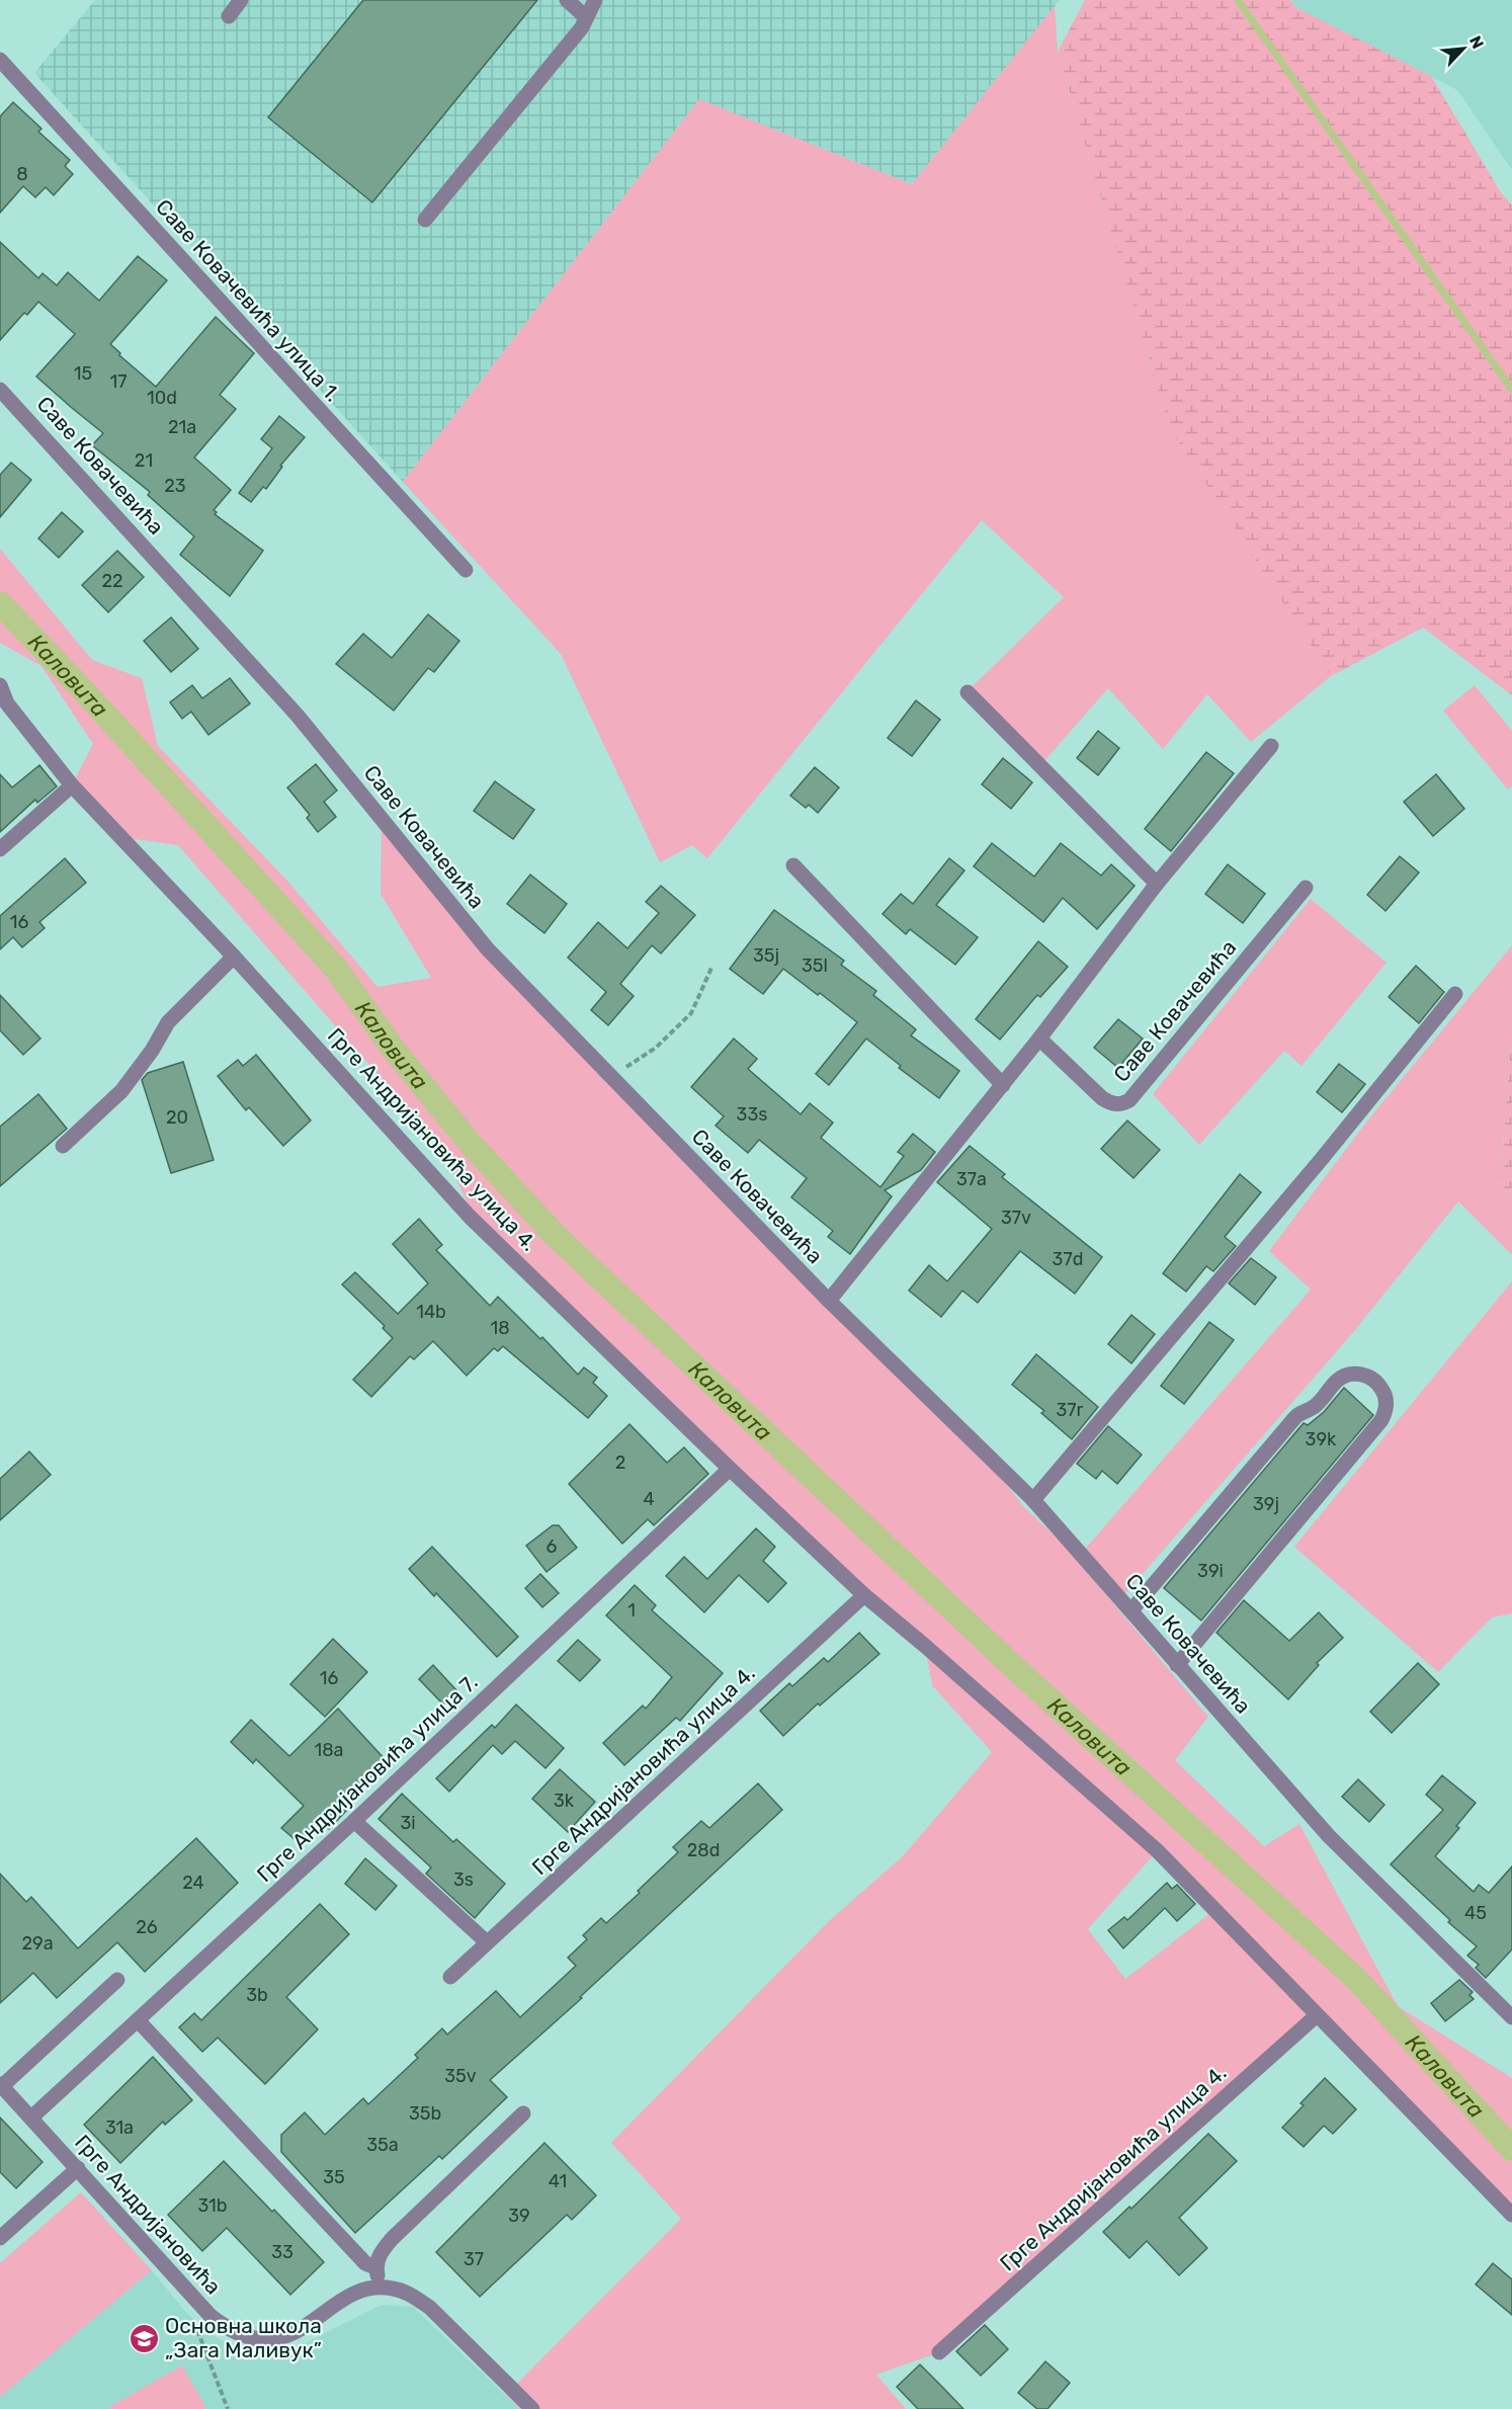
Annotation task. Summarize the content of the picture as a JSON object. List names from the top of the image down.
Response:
{
  "streets": {
    "street": [
      "Саве Ковачевића улица 1.",
      "Саве Ковачевића",
      "Грге Андријановића улица 4.",
      "Грге Андријановића улица 7.",
      "Грге Андријановића"
    ]
  },
  "crossings": [
    ["Грге Андријановића улица 4.", "Грге Андријановића улица 7."],
    ["Грге Андријановића улица 7.", "Грге Андријановића"]
  ],
  "water": ["Каловита"],
  "places": {
    "school or university": ["Основна школа „Зага Маливук”"]
  },
  "house_numbers": [
    "8",
    "15",
    "17",
    "10d",
    "21a",
    "21",
    "23",
    "22",
    "16",
    "35j",
    "35l",
    "33s",
    "20",
    "37a",
    "37v",
    "37d",
    "14b",
    "18",
    "37r",
    "39k",
    "2",
    "4",
    "39j",
    "6",
    "39i",
    "1",
    "16",
    "18a",
    "3k",
    "3i",
    "28d",
    "3s",
    "24",
    "45",
    "26",
    "29a",
    "3b",
    "35v",
    "35b",
    "31a",
    "35a",
    "35",
    "41",
    "31b",
    "39",
    "33",
    "37"
  ],
  "north": "top right"
}
